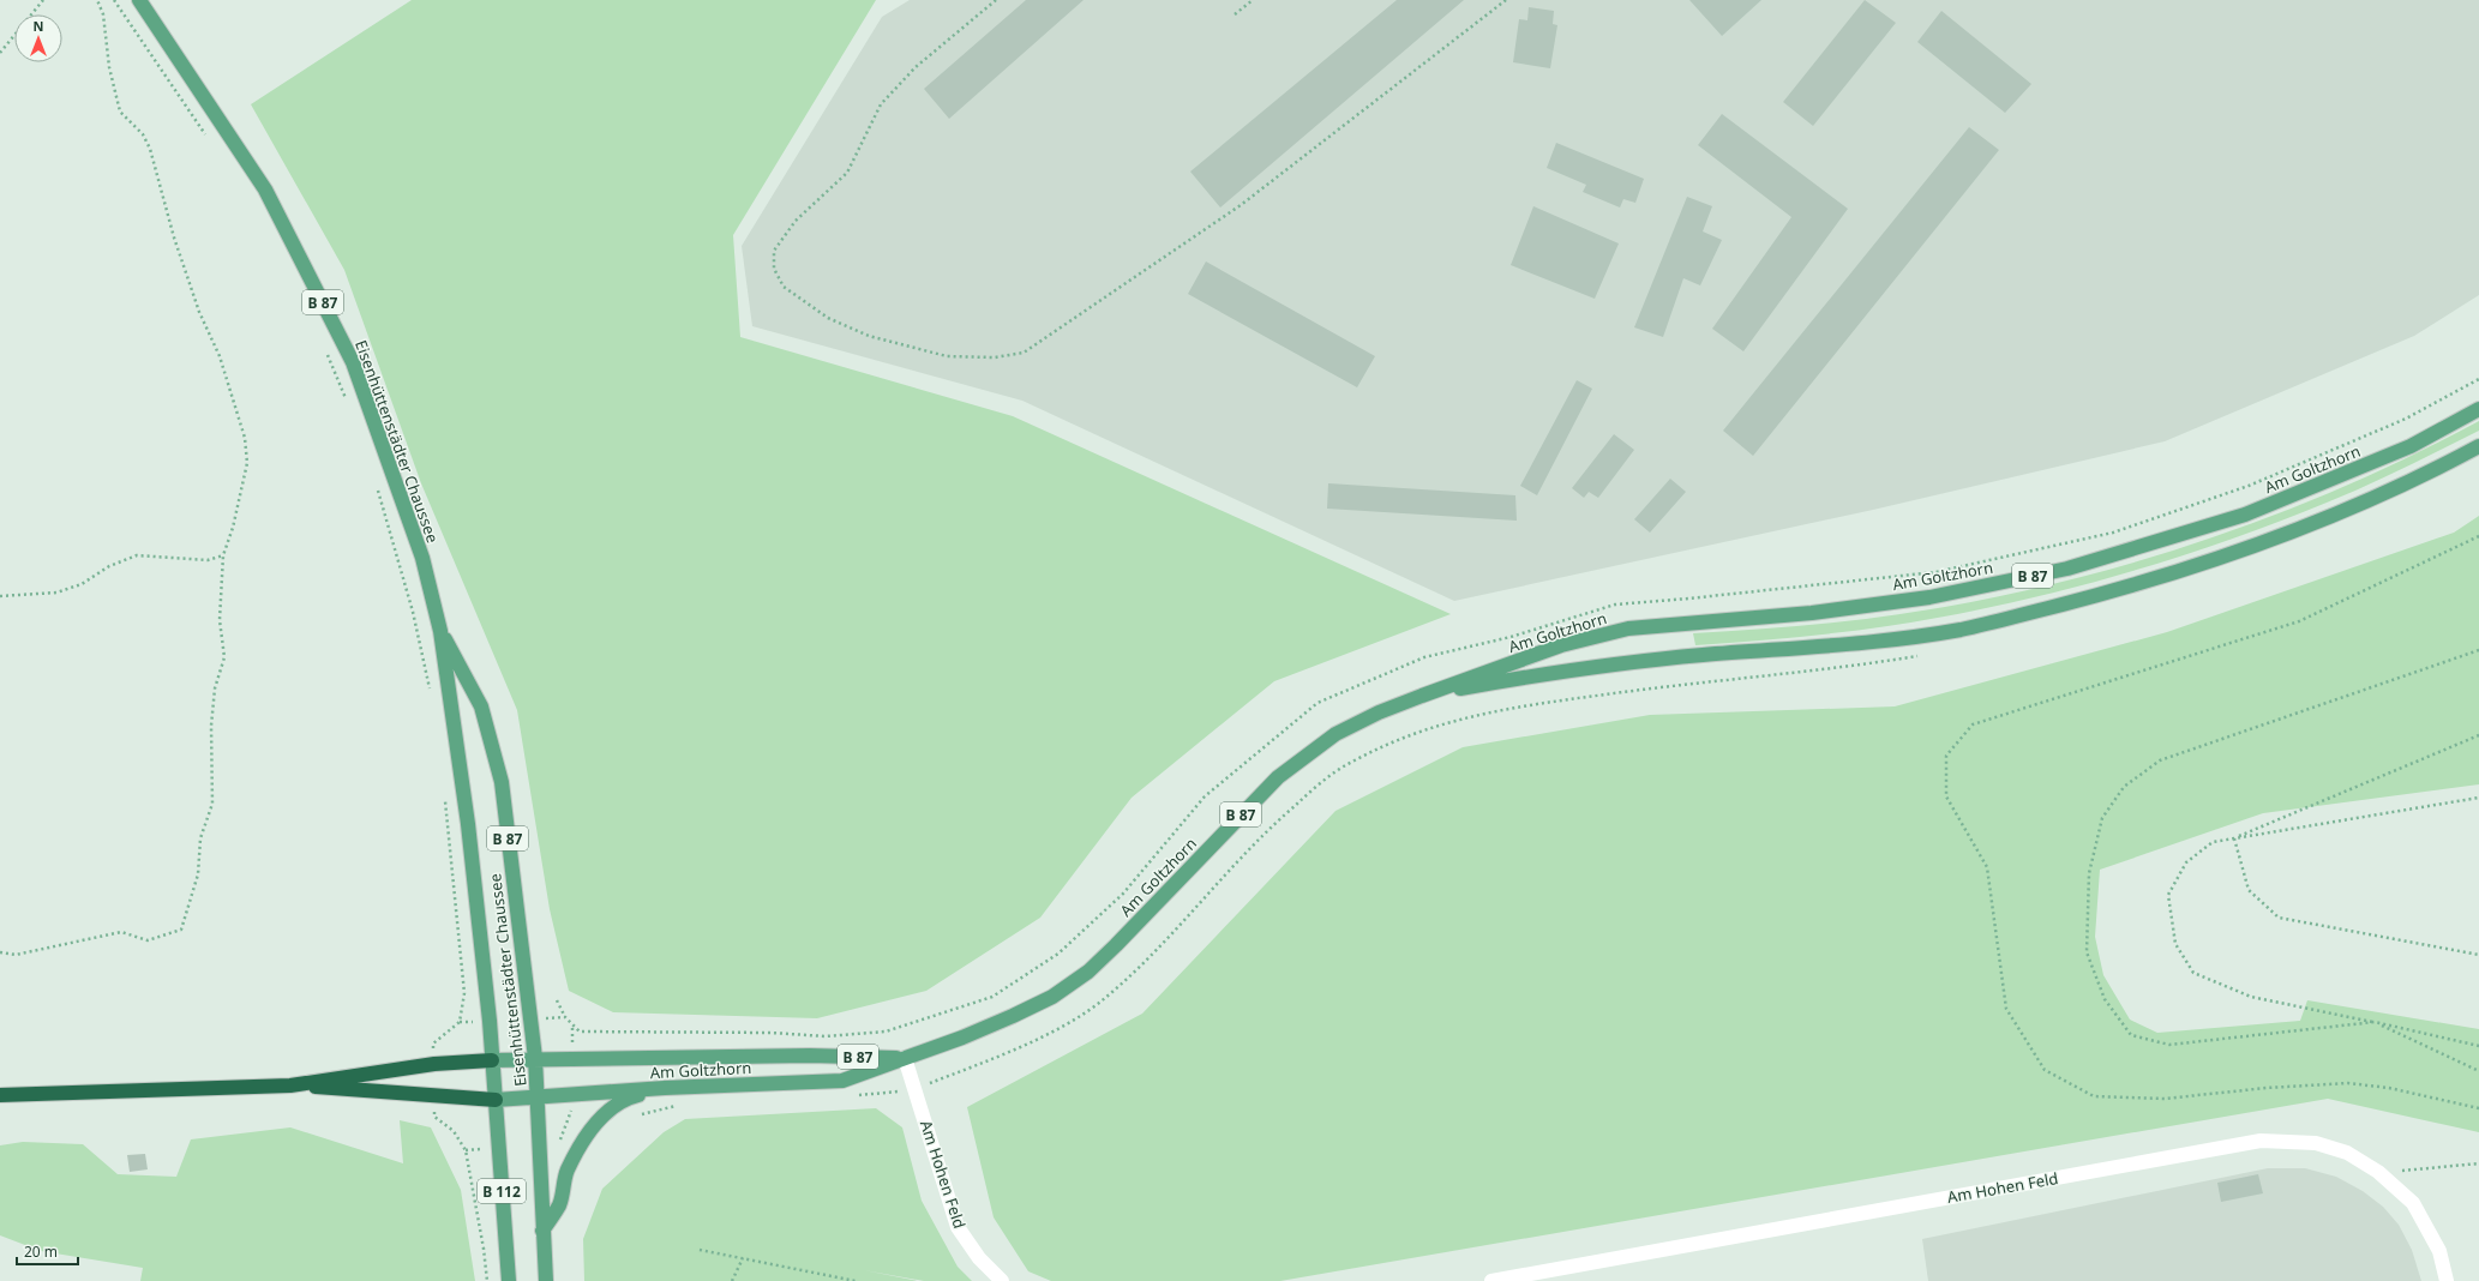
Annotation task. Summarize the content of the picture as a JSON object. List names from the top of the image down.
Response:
{
  "streets": {
    "main road": [
      "B 87",
      "Eisenhüttenstädter Chaussee",
      "Am Goltzhorn",
      "B 112"
    ],
    "street": ["Am Hohen Feld"]
  },
  "crossings": [
    ["Eisenhüttenstädter Chaussee", "Am Goltzhorn"],
    ["Am Goltzhorn", "Am Hohen Feld"]
  ],
  "scale_bar": "20 m",
  "north": "top"
}
